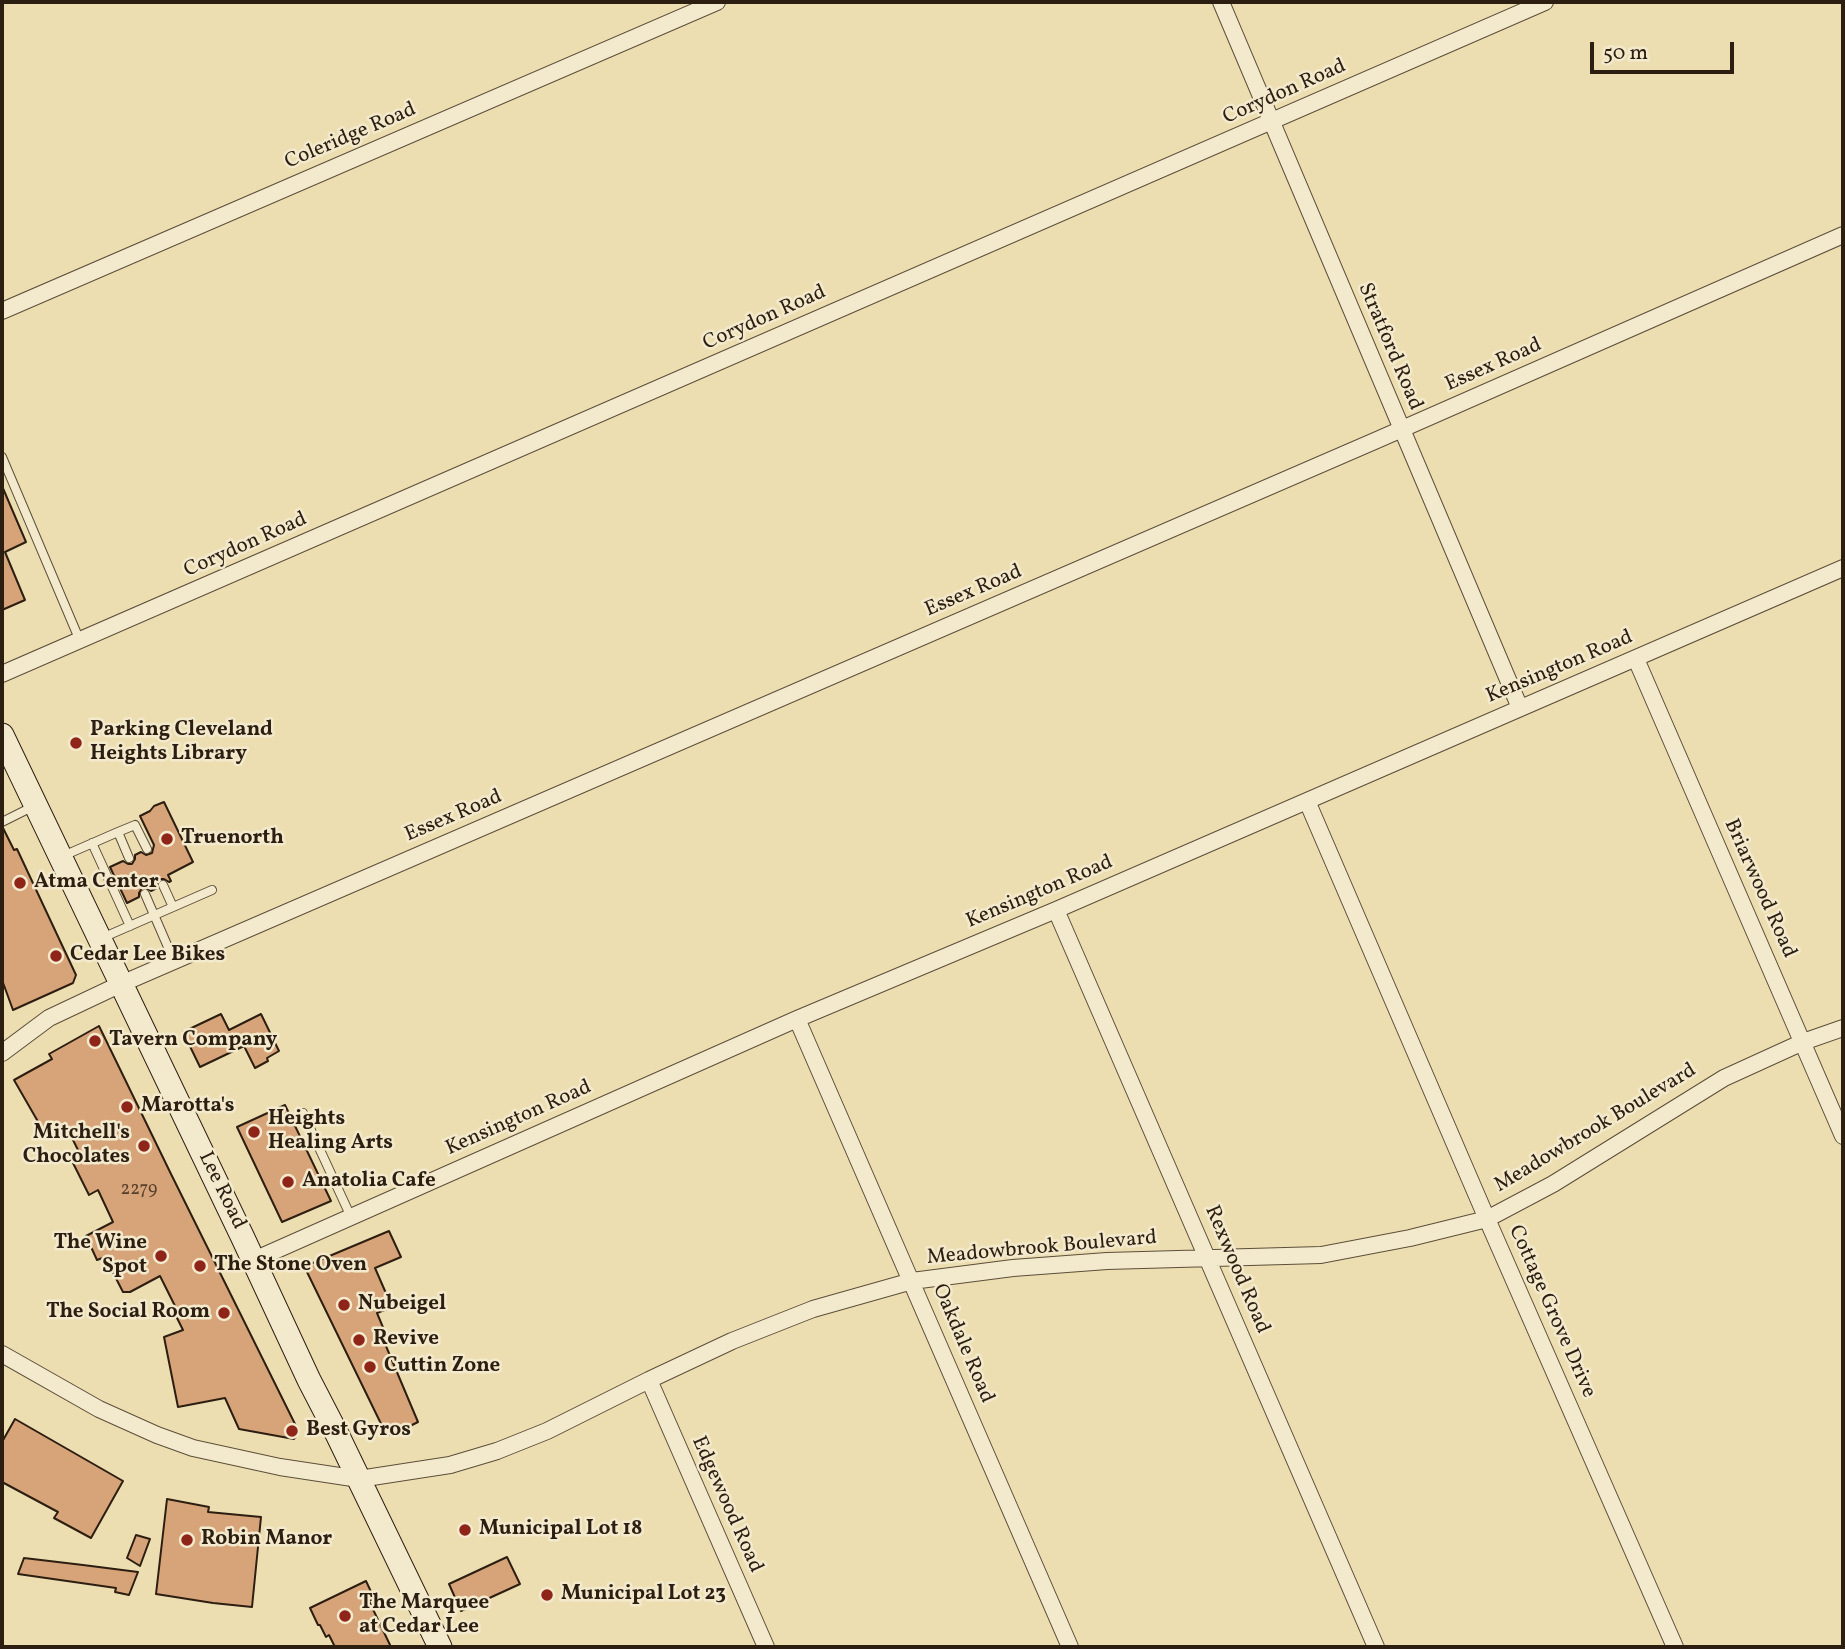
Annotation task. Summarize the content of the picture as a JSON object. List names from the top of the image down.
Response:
{
  "streets": {
    "main road": ["Lee Road"],
    "street": [
      "Corydon Road",
      "Coleridge Road",
      "Stratford Road",
      "Essex Road",
      "Kensington Road",
      "Briarwood Road",
      "Meadowbrook Boulevard",
      "Rexwood Road",
      "Cottage Grove Drive",
      "Oakdale Road",
      "Edgewood Road"
    ]
  },
  "crossings": [
    ["Corydon Road", "Stratford Road"],
    ["Stratford Road", "Essex Road"],
    ["Stratford Road", "Kensington Road"],
    ["Essex Road", "Lee Road"],
    ["Kensington Road", "Briarwood Road"],
    ["Kensington Road", "Lee Road"],
    ["Kensington Road", "Rexwood Road"],
    ["Kensington Road", "Cottage Grove Drive"],
    ["Kensington Road", "Oakdale Road"],
    ["Briarwood Road", "Meadowbrook Boulevard"],
    ["Meadowbrook Boulevard", "Lee Road"],
    ["Meadowbrook Boulevard", "Rexwood Road"],
    ["Meadowbrook Boulevard", "Cottage Grove Drive"],
    ["Meadowbrook Boulevard", "Oakdale Road"],
    ["Meadowbrook Boulevard", "Edgewood Road"]
  ],
  "places": [
    "Parking Cleveland Heights Library",
    "Truenorth",
    "Atma Center",
    "Cedar Lee Bikes",
    "Tavern Company",
    "Marotta's",
    "Heights Healing Arts",
    "Mitchell's Chocolates",
    "Anatolia Cafe",
    "The Wine Spot",
    "The Stone Oven",
    "Nubeigel",
    "The Social Room",
    "Revive",
    "Cuttin Zone",
    "Best Gyros",
    "Municipal Lot 18",
    "Robin Manor",
    "Municipal Lot 23",
    "The Marquee at Cedar Lee"
  ],
  "house_numbers": ["2279"],
  "scale_bar": "50 m"
}
